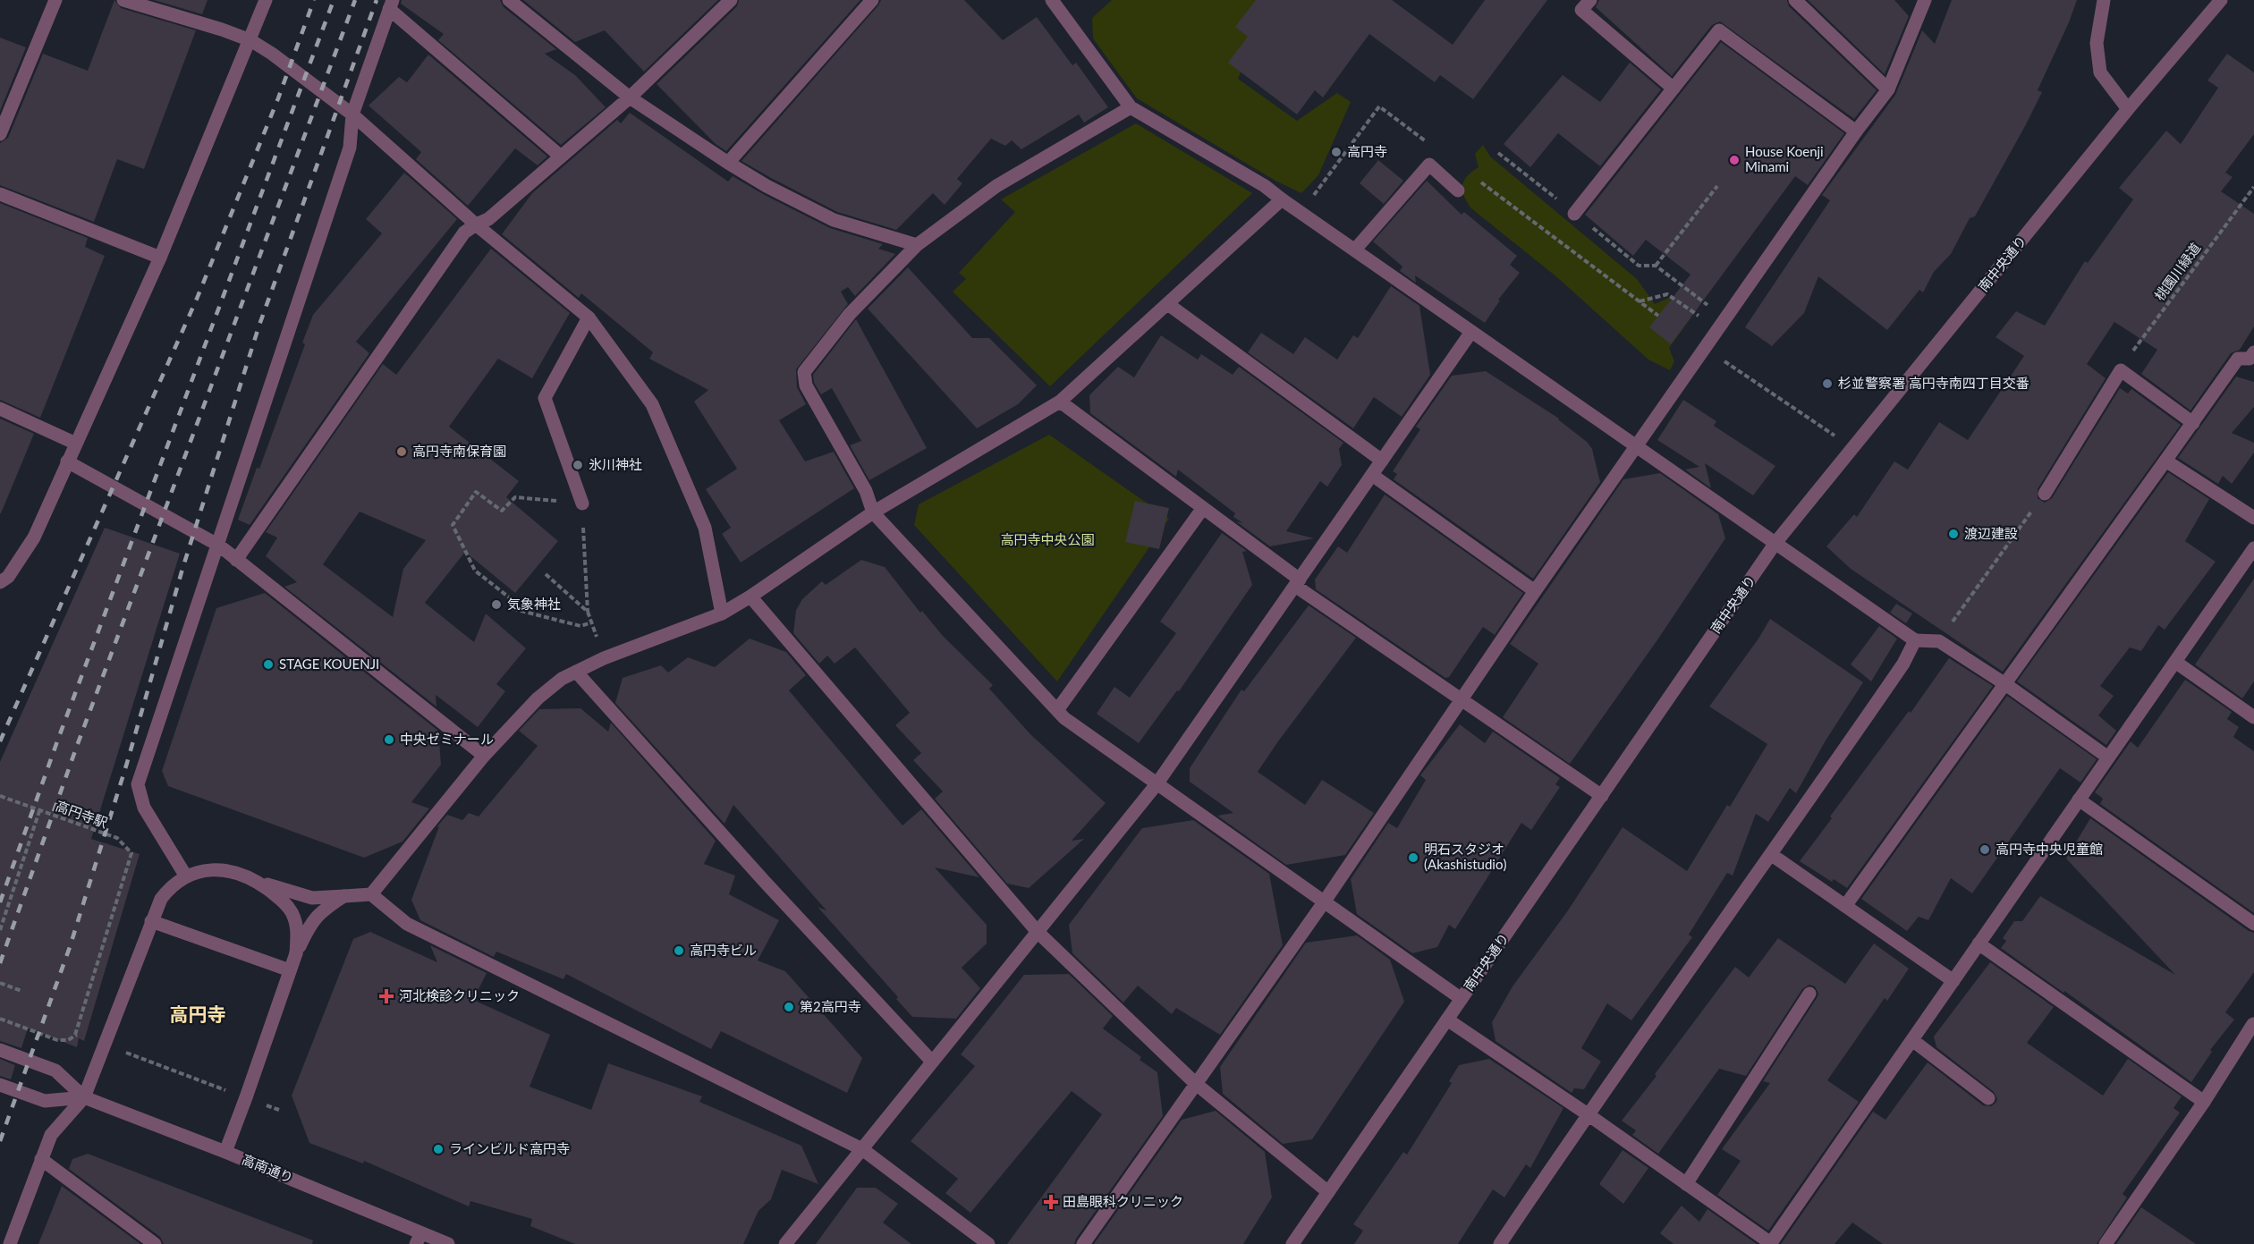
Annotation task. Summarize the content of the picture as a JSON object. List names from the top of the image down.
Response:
{
  "streets": {
    "street": ["南中央通り", "高南通り"],
    "path": ["桃園川緑道", "高円寺駅"]
  },
  "districts": ["高円寺"],
  "parks": ["高円寺中央公園"],
  "places": {
    "other": [
      "高円寺",
      "House Koenji Minami",
      "杉並警察署 高円寺南四丁目交番",
      "高円寺南保育園",
      "氷川神社",
      "渡辺建設",
      "気象神社",
      "STAGE KOUENJI",
      "中央ゼミナール",
      "高円寺中央児童館",
      "明石スタジオ (Akashistudio)",
      "高円寺ビル",
      "第2高円寺",
      "ラインビルド高円寺"
    ],
    "health": ["河北検診クリニック", "田島眼科クリニック"]
  }
}
